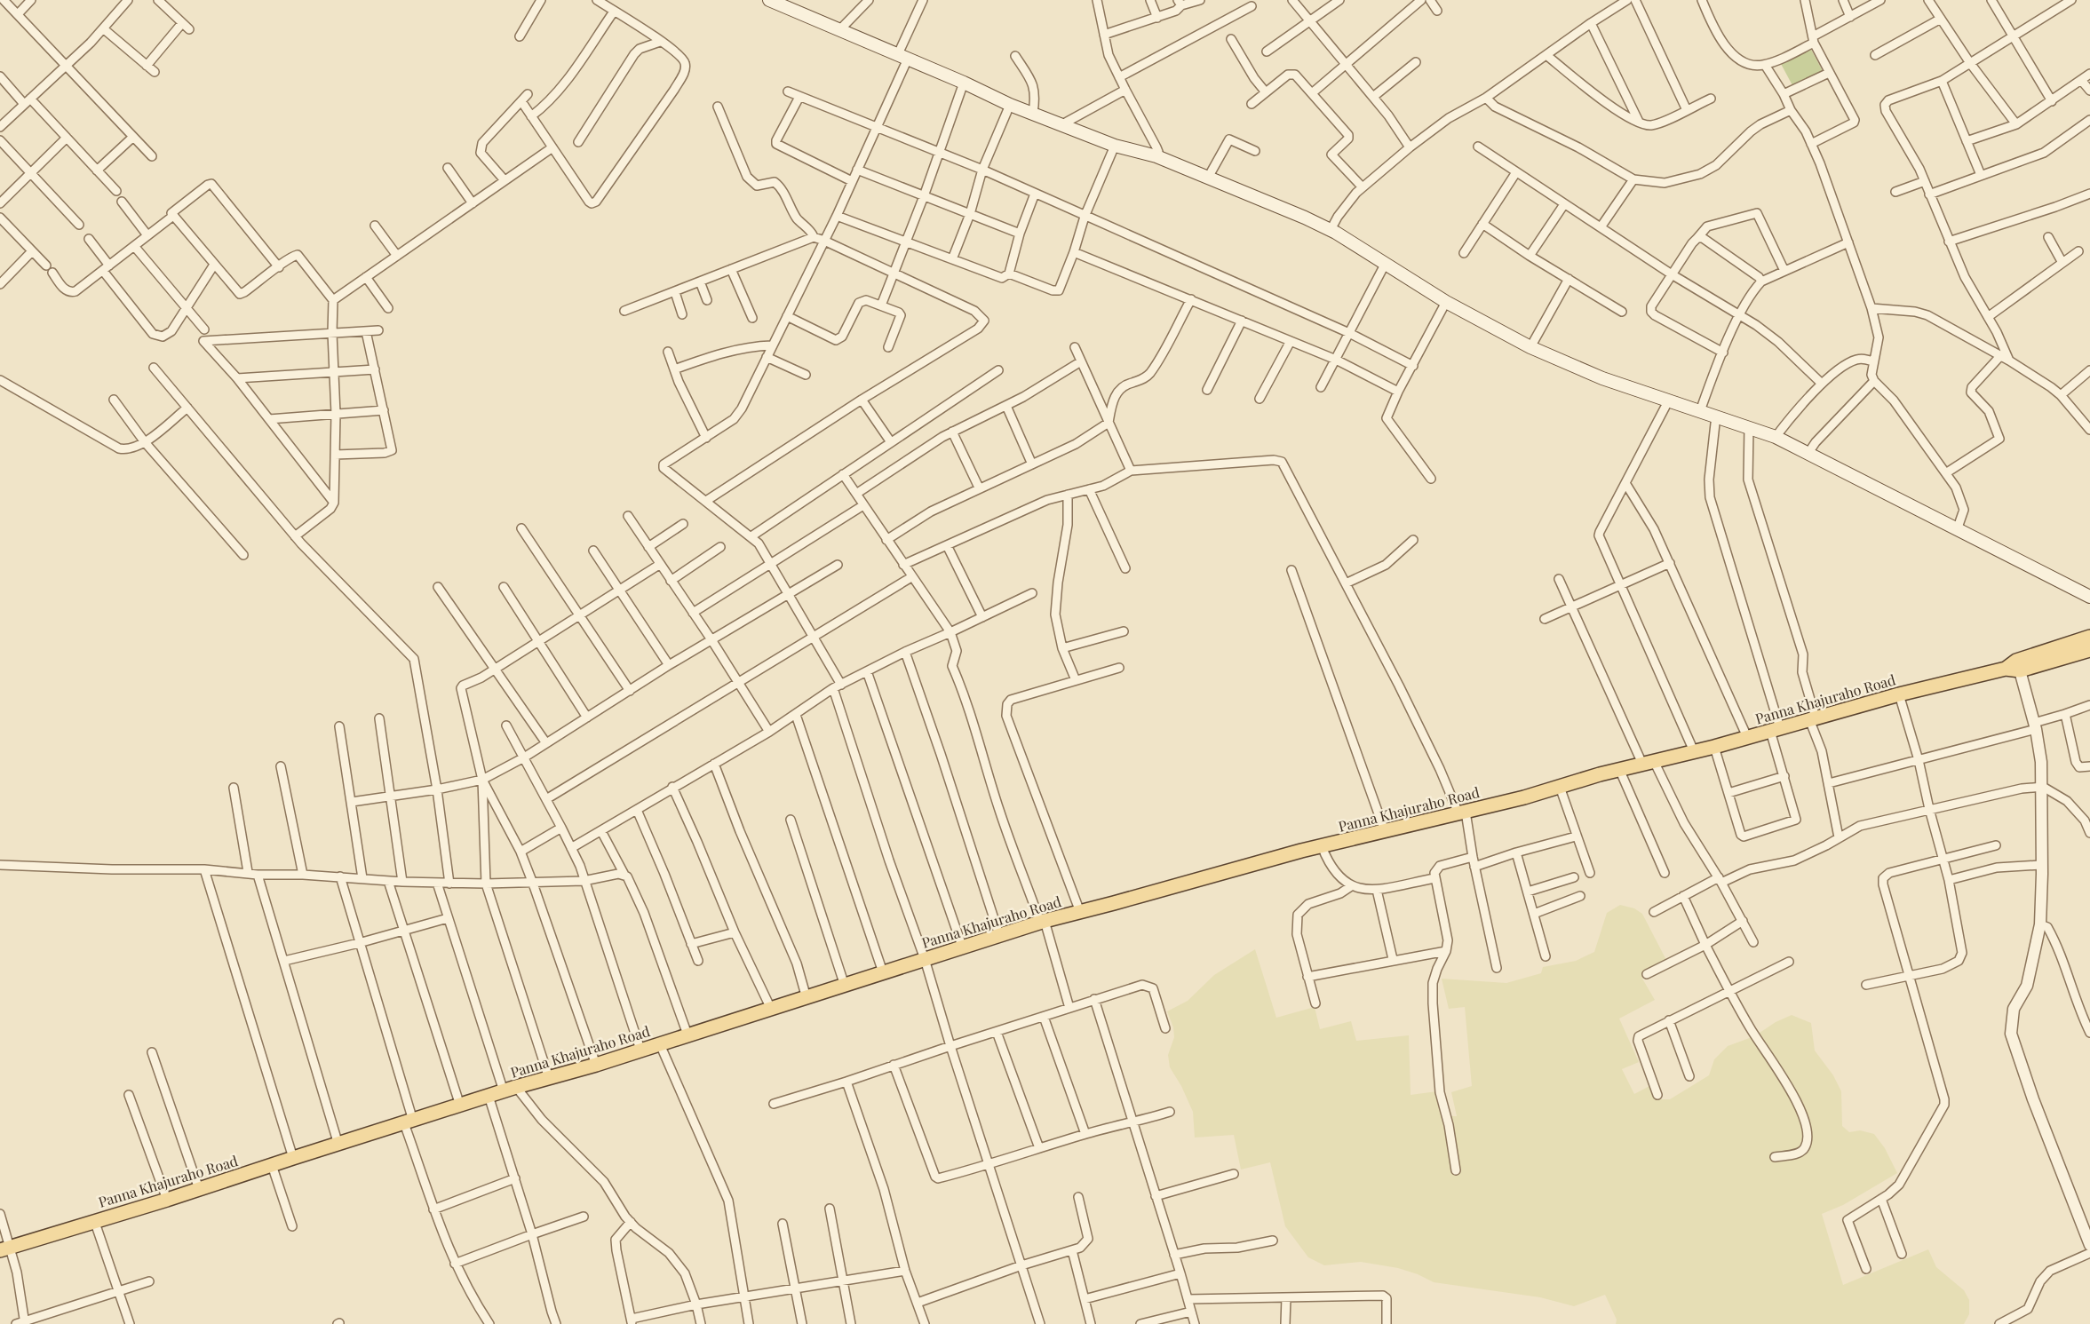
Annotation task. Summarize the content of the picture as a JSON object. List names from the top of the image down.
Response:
{
  "streets": {
    "main road": ["Panna Khajuraho Road"]
  }
}
